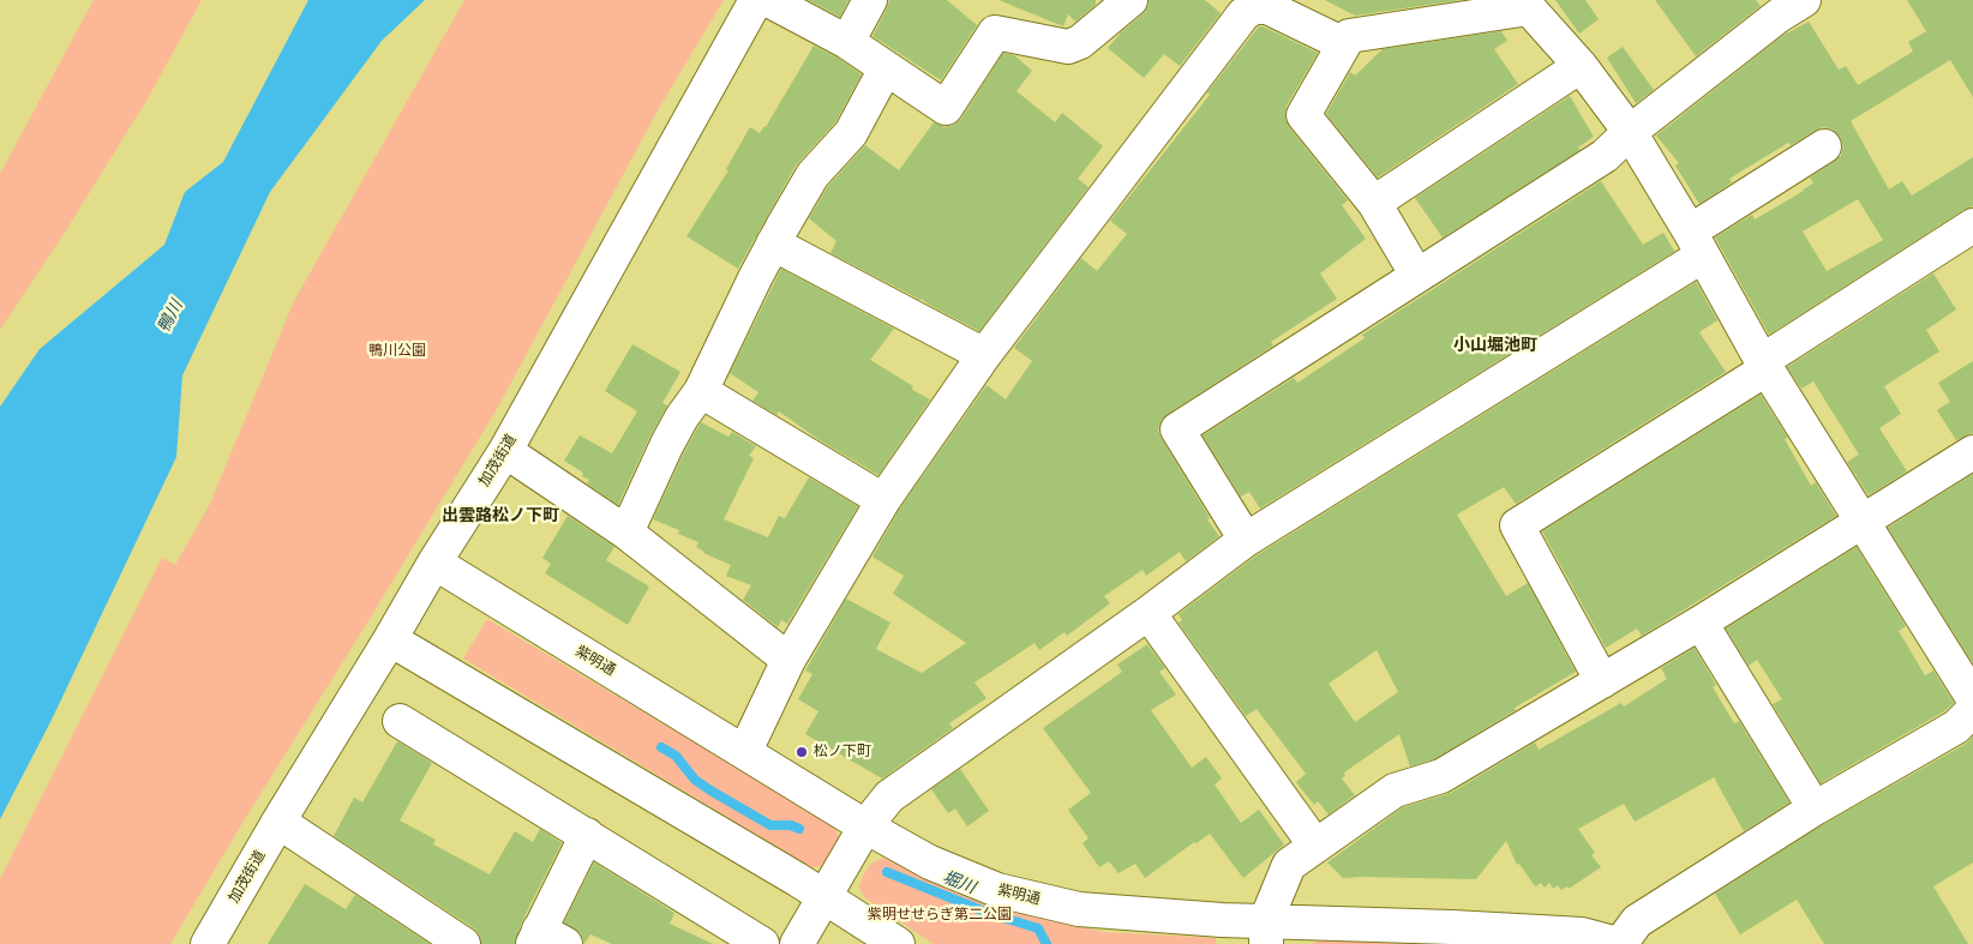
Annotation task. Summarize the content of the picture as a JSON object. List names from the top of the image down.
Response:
{
  "streets": {
    "street": ["加茂街道", "紫明通"]
  },
  "crossings": [
    ["加茂街道", "紫明通"]
  ],
  "districts": ["小山堀池町", "出雲路松ノ下町"],
  "water": ["鴨川", "堀川"],
  "parks": ["鴨川公園", "紫明せせらぎ第二公園"],
  "places": ["松ノ下町"]
}
